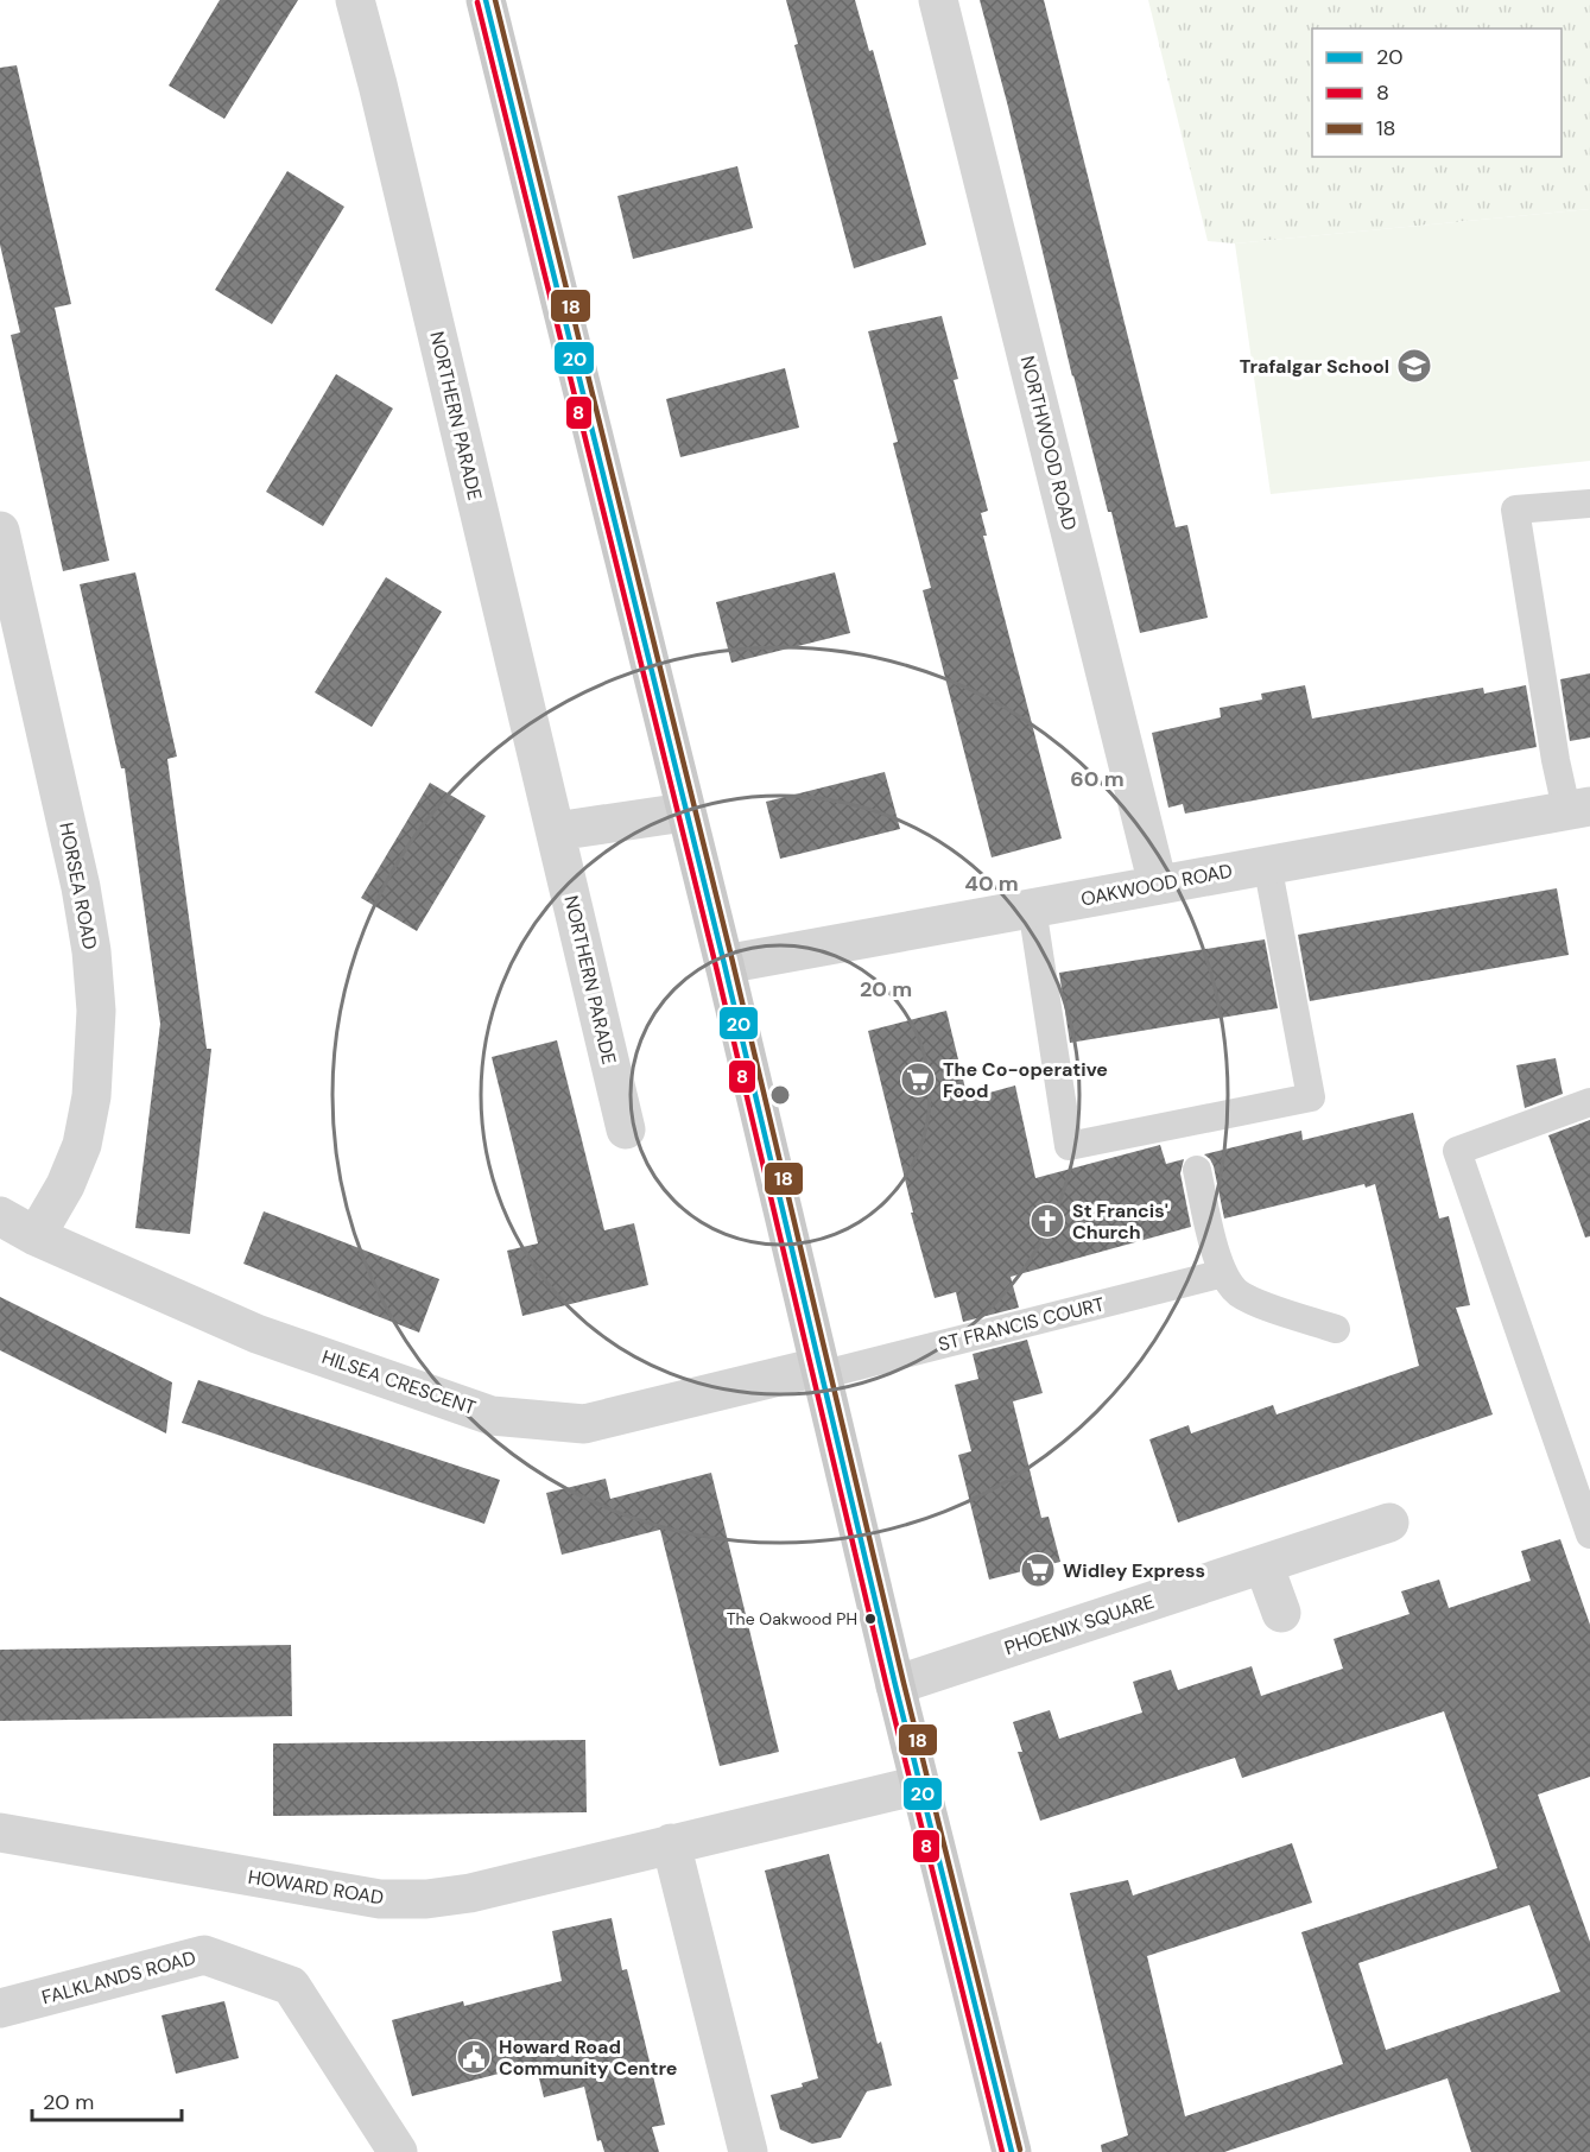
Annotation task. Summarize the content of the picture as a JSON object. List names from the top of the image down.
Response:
{
  "streets": {
    "street": [
      "NORTHERN PARADE",
      "NORTHWOOD ROAD",
      "OAKWOOD ROAD",
      "HORSEA ROAD",
      "HILSEA CRESCENT",
      "PHOENIX SQUARE",
      "HOWARD ROAD",
      "FALKLANDS ROAD"
    ],
    "lane": ["ST FRANCIS COURT"]
  },
  "crossings": [
    ["NORTHWOOD ROAD", "OAKWOOD ROAD"],
    ["HORSEA ROAD", "HILSEA CRESCENT"],
    ["ST FRANCIS COURT", "HILSEA CRESCENT"]
  ],
  "places": {
    "school or university": ["Trafalgar School"],
    "supermarket": ["The Co-operative Food", "Widley Express"],
    "church": ["St Francis' Church"],
    "other": ["The Oakwood PH"],
    "public building": ["Howard Road Community Centre"]
  },
  "lines": ["transit line 20", "transit line 18", "transit line 8"],
  "legend": ["20", "8", "18"],
  "scale_bar": "20 m",
  "rings": ["60 m", "40 m", "20 m"]
}
